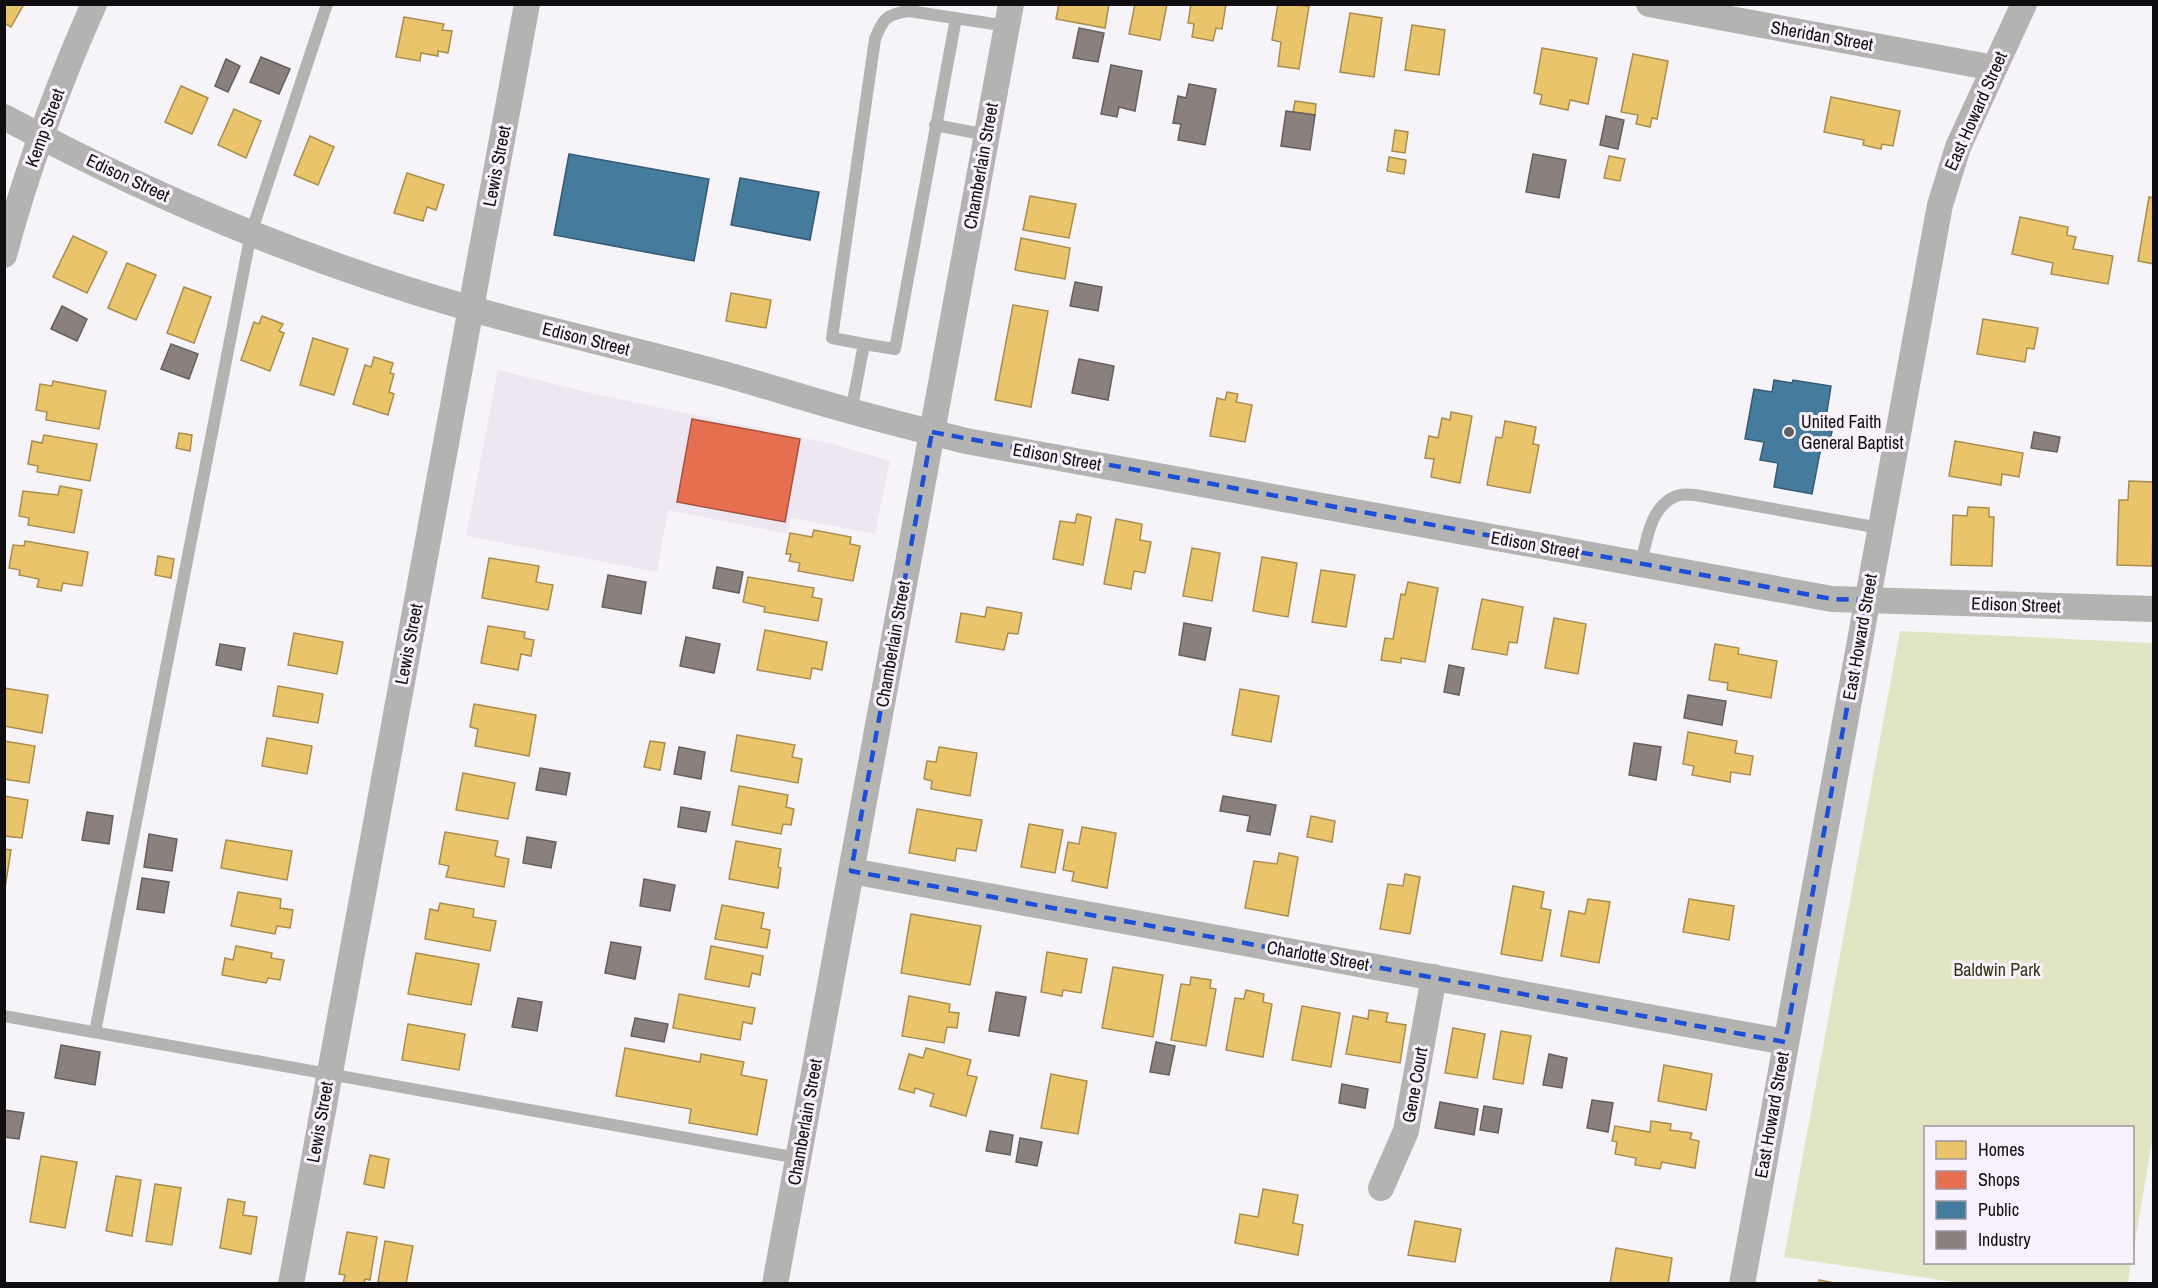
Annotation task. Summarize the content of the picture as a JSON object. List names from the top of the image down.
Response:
{
  "streets": {
    "street": [
      "Sheridan Street",
      "East Howard Street",
      "Kemp Street",
      "Lewis Street",
      "Chamberlain Street",
      "Edison Street",
      "Charlotte Street",
      "Gene Court"
    ]
  },
  "crossings": [
    ["Sheridan Street", "East Howard Street"],
    ["East Howard Street", "Edison Street"],
    ["East Howard Street", "Charlotte Street"],
    ["Kemp Street", "Edison Street"],
    ["Lewis Street", "Edison Street"],
    ["Chamberlain Street", "Edison Street"],
    ["Chamberlain Street", "Charlotte Street"],
    ["Charlotte Street", "Gene Court"]
  ],
  "parks": ["Baldwin Park"],
  "places": ["United Faith General Baptist"],
  "legend": [
    "Homes",
    "Shops",
    "Public",
    "Industry"
  ]
}
